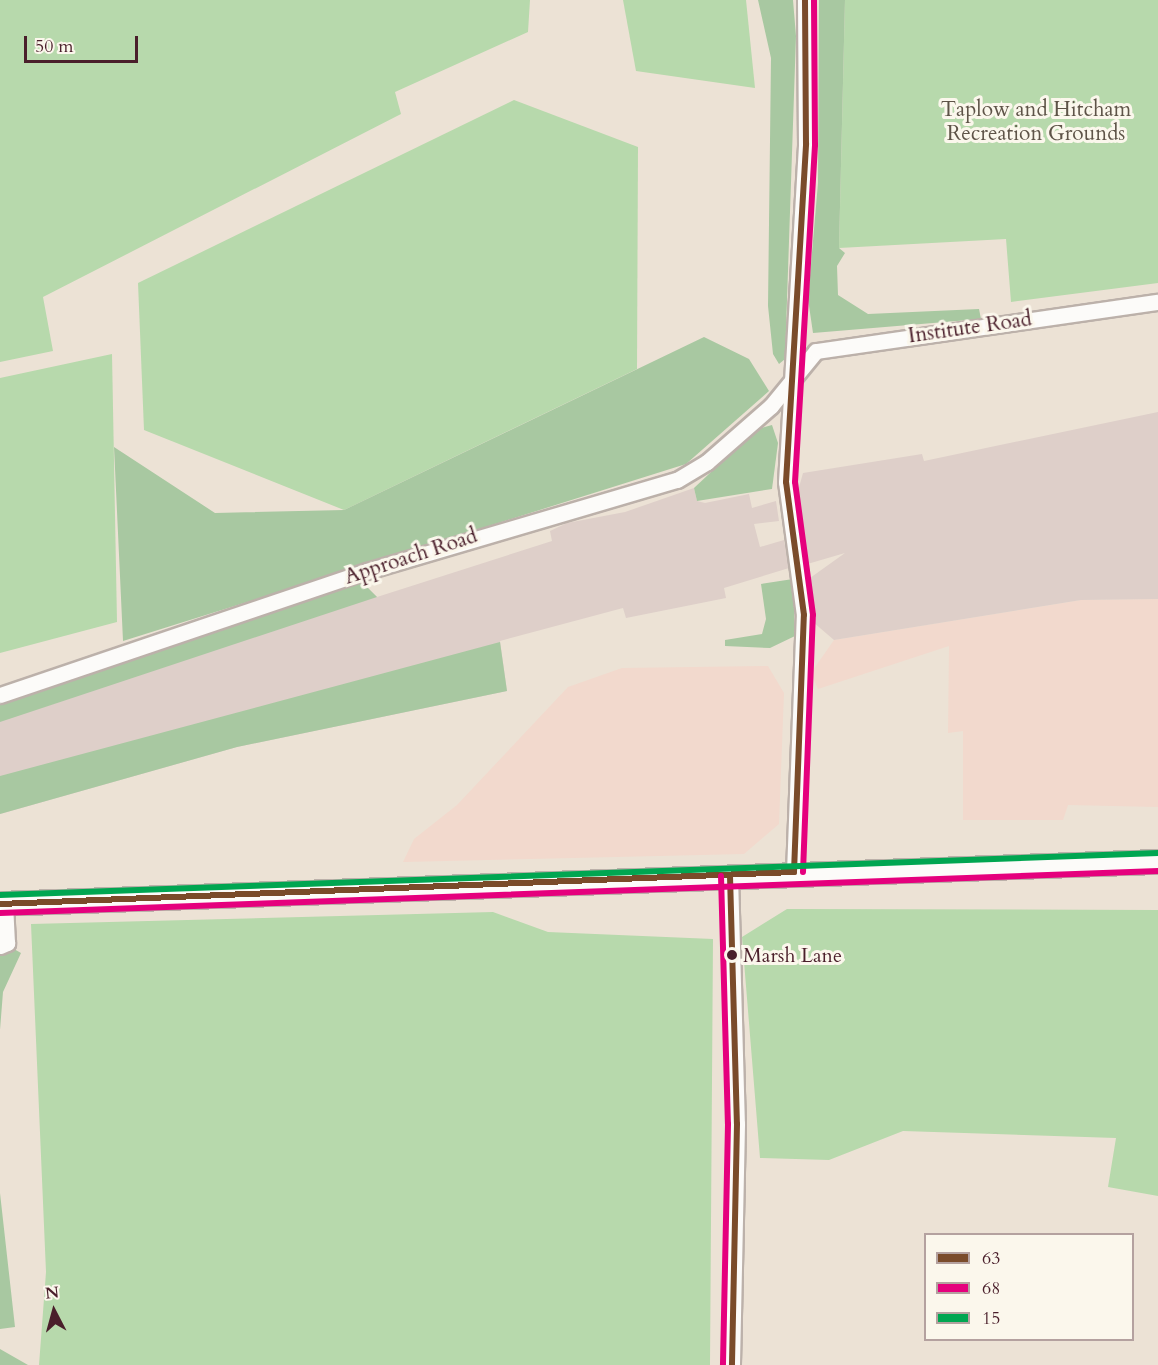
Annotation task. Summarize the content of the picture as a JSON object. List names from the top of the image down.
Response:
{
  "streets": {
    "street": ["Institute Road", "Approach Road"]
  },
  "crossings": [
    ["Institute Road", "Approach Road"]
  ],
  "parks": ["Taplow and Hitcham Recreation Grounds"],
  "places": ["Marsh Lane"],
  "lines": ["transit line 63", "transit line 68", "transit line 15"],
  "legend": ["63", "68", "15"],
  "scale_bar": "50 m",
  "north": "top"
}
